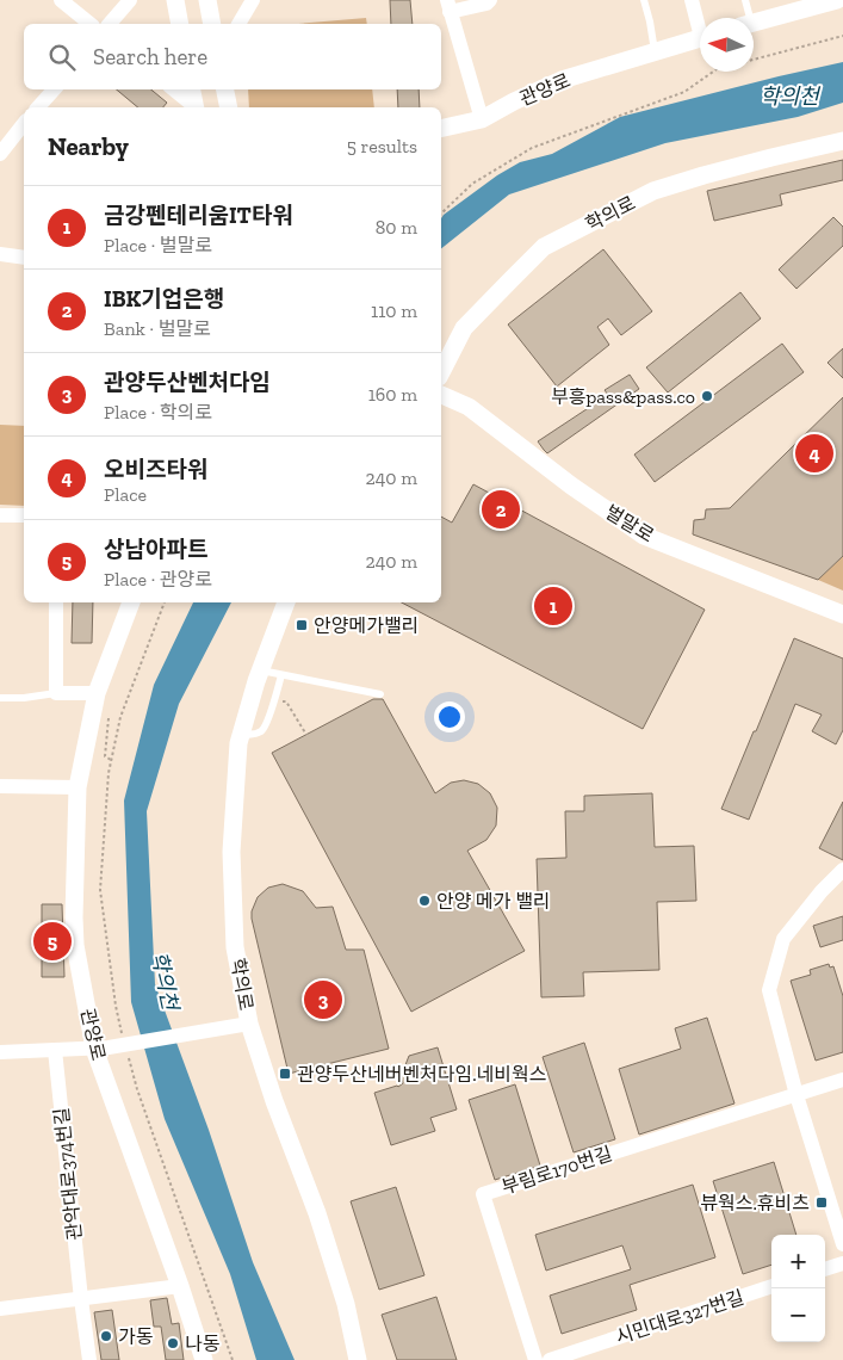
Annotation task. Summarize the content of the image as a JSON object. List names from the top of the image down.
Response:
{
  "streets": {
    "street": [
      "관양로",
      "학의로",
      "벌말로",
      "부림로170번길",
      "관악대로374번길",
      "시민대로327번길"
    ]
  },
  "water": ["학의천"],
  "places": {
    "other": [
      "부흥pass&pass.co",
      "안양 메가 밸리",
      "가동",
      "나동"
    ],
    "transit": ["안양메가밸리", "관양두산네버벤처다임.네비웍스", "뷰웍스.휴비츠"]
  },
  "north": "left",
  "page": {
    "search": "Search here",
    "heading": ["Nearby", "5 results"],
    "list": [
      {
        "mark": "1",
        "name": "금강펜테리움IT타워",
        "note": "Place · 벌말로",
        "value": "80 m"
      },
      {
        "mark": "2",
        "name": "IBK기업은행",
        "note": "Bank · 벌말로",
        "value": "110 m"
      },
      {
        "mark": "3",
        "name": "관양두산벤처다임",
        "note": "Place · 학의로",
        "value": "160 m"
      },
      {
        "mark": "4",
        "name": "오비즈타워",
        "note": "Place",
        "value": "240 m"
      },
      {
        "mark": "5",
        "name": "상남아파트",
        "note": "Place · 관양로",
        "value": "240 m"
      }
    ],
    "pins": [
      "4",
      "2",
      "1",
      "5",
      "3"
    ],
    "map_buttons": ["+", "−"]
  }
}
